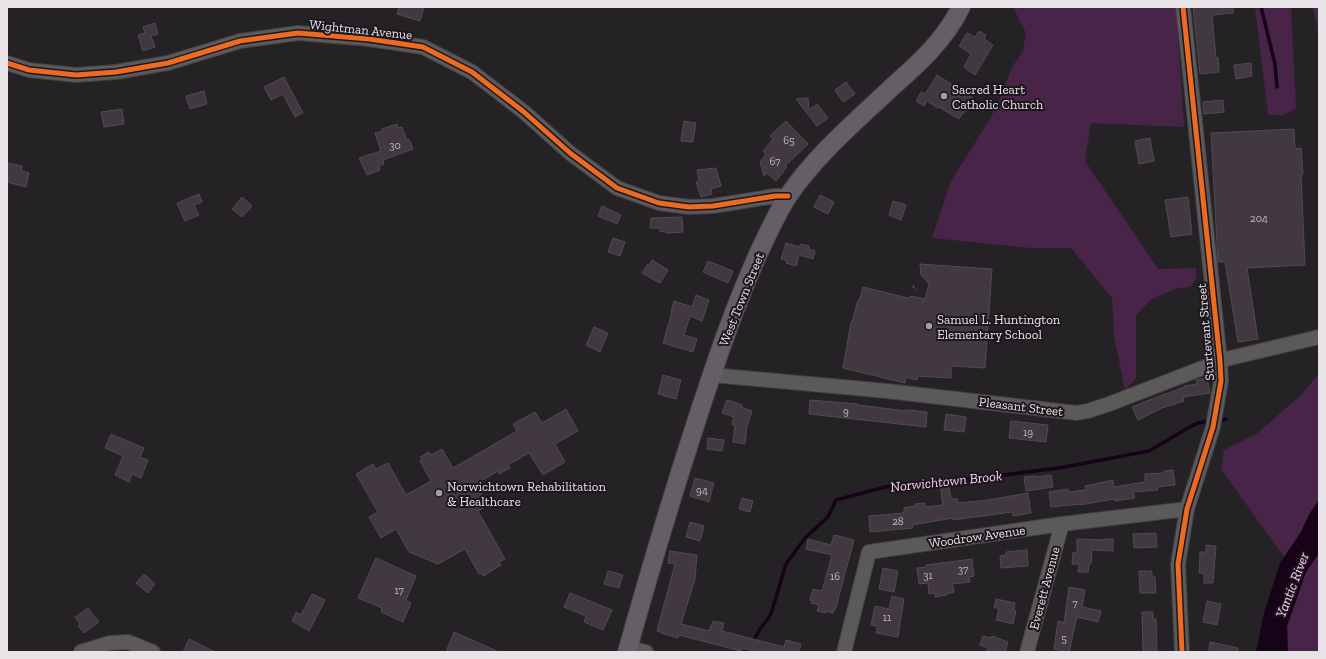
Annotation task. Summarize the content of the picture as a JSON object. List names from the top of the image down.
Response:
{
  "streets": {
    "main road": ["West Town Street"],
    "street": [
      "Wightman Avenue",
      "Sturtevant Street",
      "Pleasant Street",
      "Woodrow Avenue",
      "Everett Avenue"
    ]
  },
  "crossings": [
    ["Wightman Avenue", "West Town Street"],
    ["West Town Street", "Pleasant Street"],
    ["Sturtevant Street", "Pleasant Street"],
    ["Sturtevant Street", "Woodrow Avenue"],
    ["Woodrow Avenue", "Everett Avenue"]
  ],
  "water": ["Norwichtown Brook", "Yantic River"],
  "places": ["Sacred Heart Catholic Church", "Samuel L. Huntington Elementary School", "Norwichtown Rehabilitation & Healthcare"],
  "house_numbers": [
    "65",
    "30",
    "67",
    "204",
    "9",
    "19",
    "94",
    "28",
    "37",
    "31",
    "16",
    "17",
    "7",
    "11",
    "5"
  ]
}
